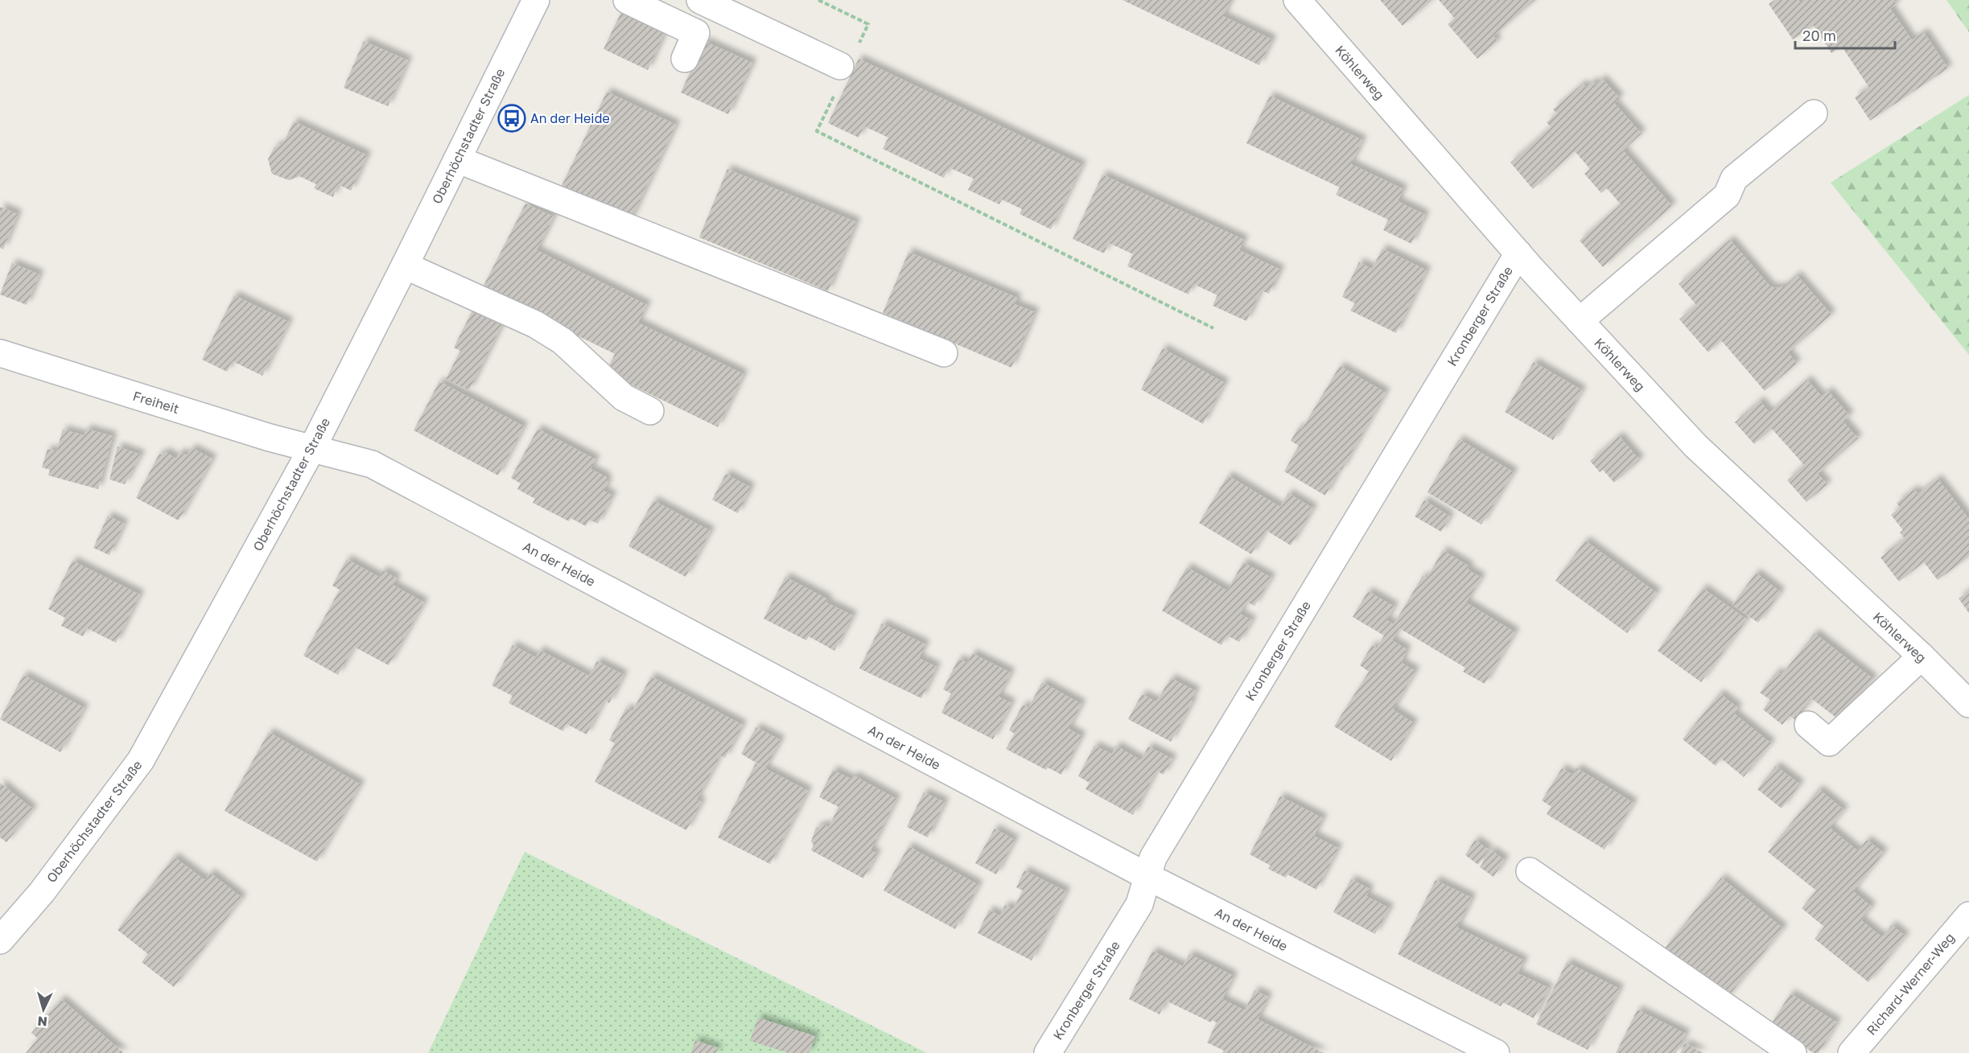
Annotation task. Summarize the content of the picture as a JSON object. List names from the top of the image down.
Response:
{
  "streets": {
    "street": [
      "Köhlerweg",
      "Oberhöchstadter Straße",
      "Kronberger Straße",
      "Freiheit",
      "An der Heide",
      "Richard-Werner-Weg"
    ]
  },
  "crossings": [
    ["Köhlerweg", "Kronberger Straße"],
    ["Oberhöchstadter Straße", "Freiheit"],
    ["Oberhöchstadter Straße", "An der Heide"],
    ["Kronberger Straße", "An der Heide"],
    ["Freiheit", "An der Heide"]
  ],
  "places": {
    "bus stop": ["An der Heide"]
  },
  "scale_bar": "20 m",
  "north": "bottom"
}
